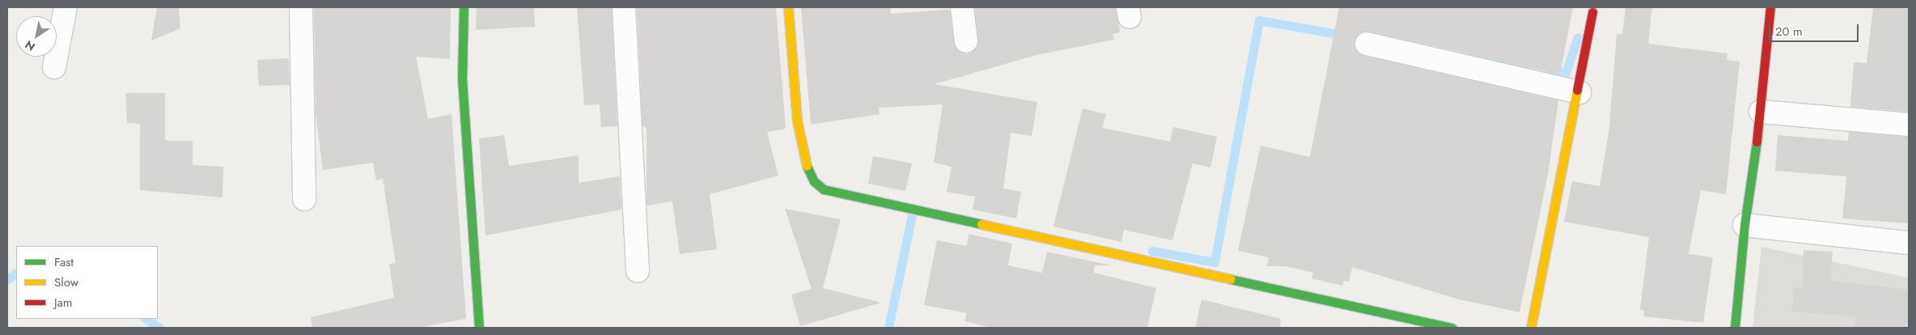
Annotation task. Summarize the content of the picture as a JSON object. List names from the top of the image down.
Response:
{
  "legend": ["Fast", "Slow", "Jam"],
  "scale_bar": "20 m",
  "north": "bottom left"
}
